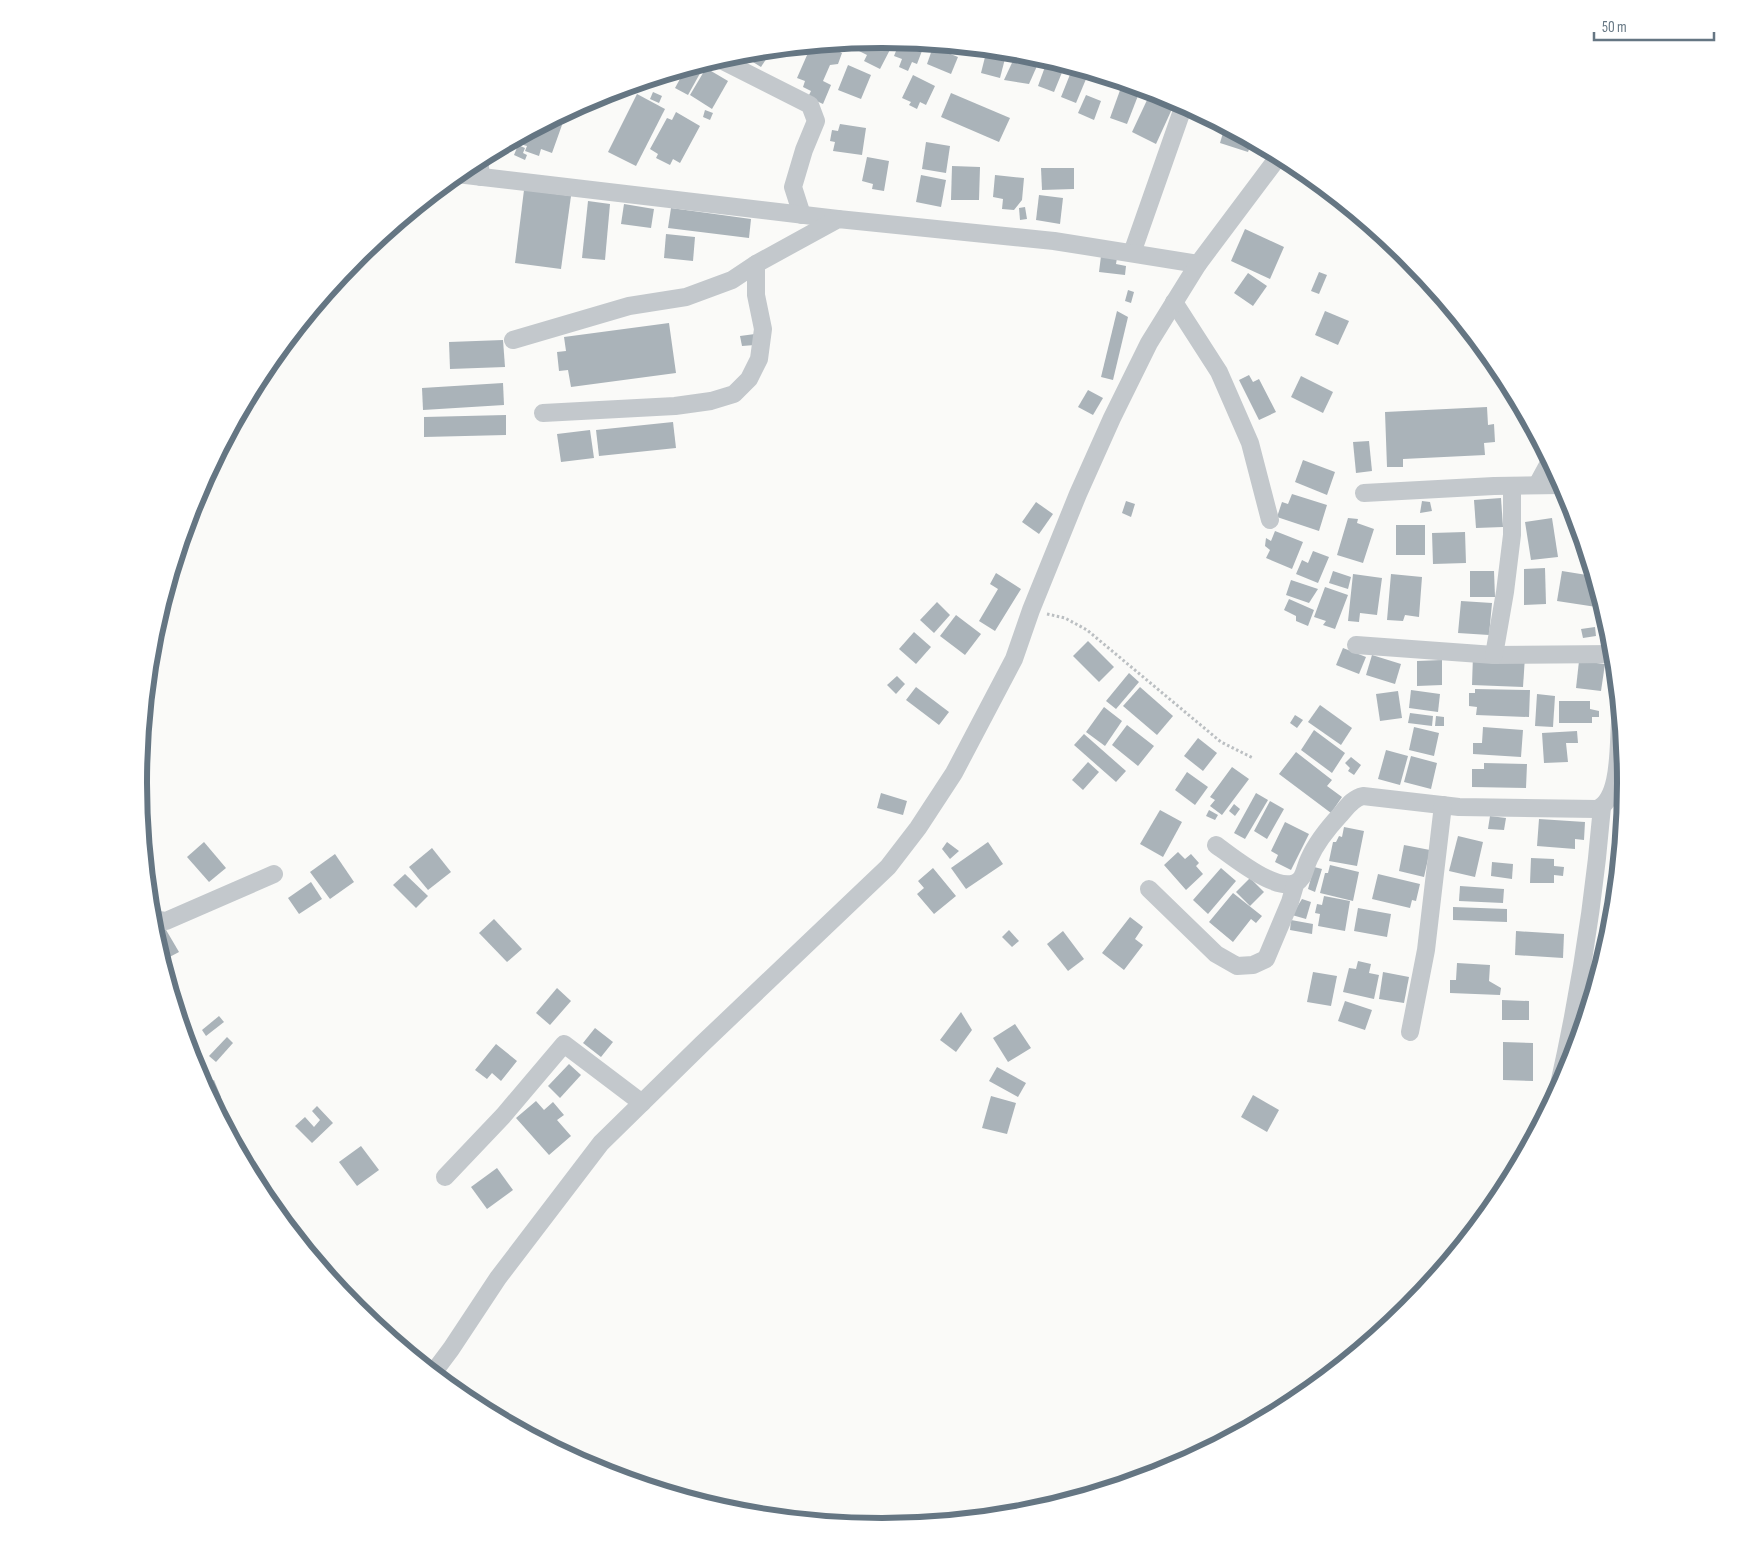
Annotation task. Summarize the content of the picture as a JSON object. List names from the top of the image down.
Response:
{
  "scale_bar": "50 m"
}
